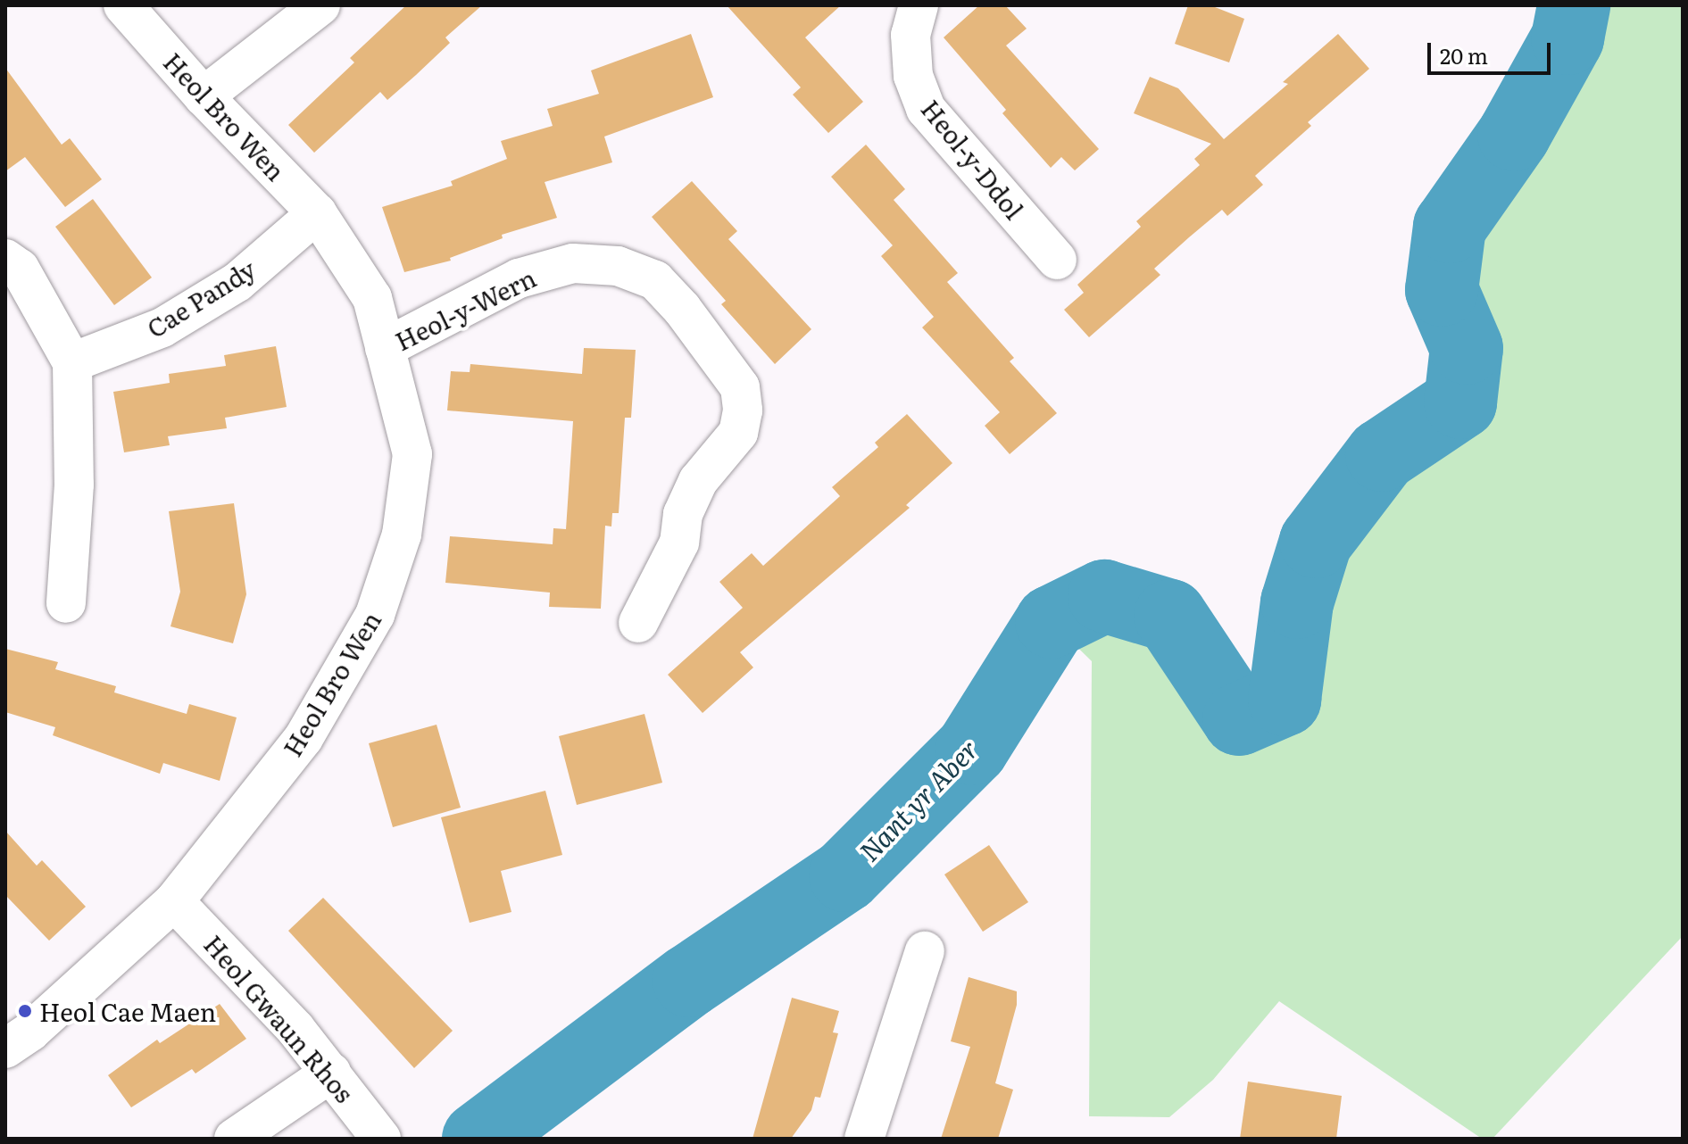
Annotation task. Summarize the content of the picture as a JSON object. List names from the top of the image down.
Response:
{
  "streets": {
    "street": [
      "Heol Bro Wen",
      "Heol-y-Ddol",
      "Cae Pandy",
      "Heol-y-Wern",
      "Heol Gwaun Rhos"
    ]
  },
  "crossings": [
    ["Heol Bro Wen", "Cae Pandy"],
    ["Heol Bro Wen", "Heol-y-Wern"],
    ["Heol Bro Wen", "Heol Gwaun Rhos"]
  ],
  "water": ["Nant yr Aber"],
  "places": ["Heol Cae Maen"],
  "scale_bar": "20 m"
}
